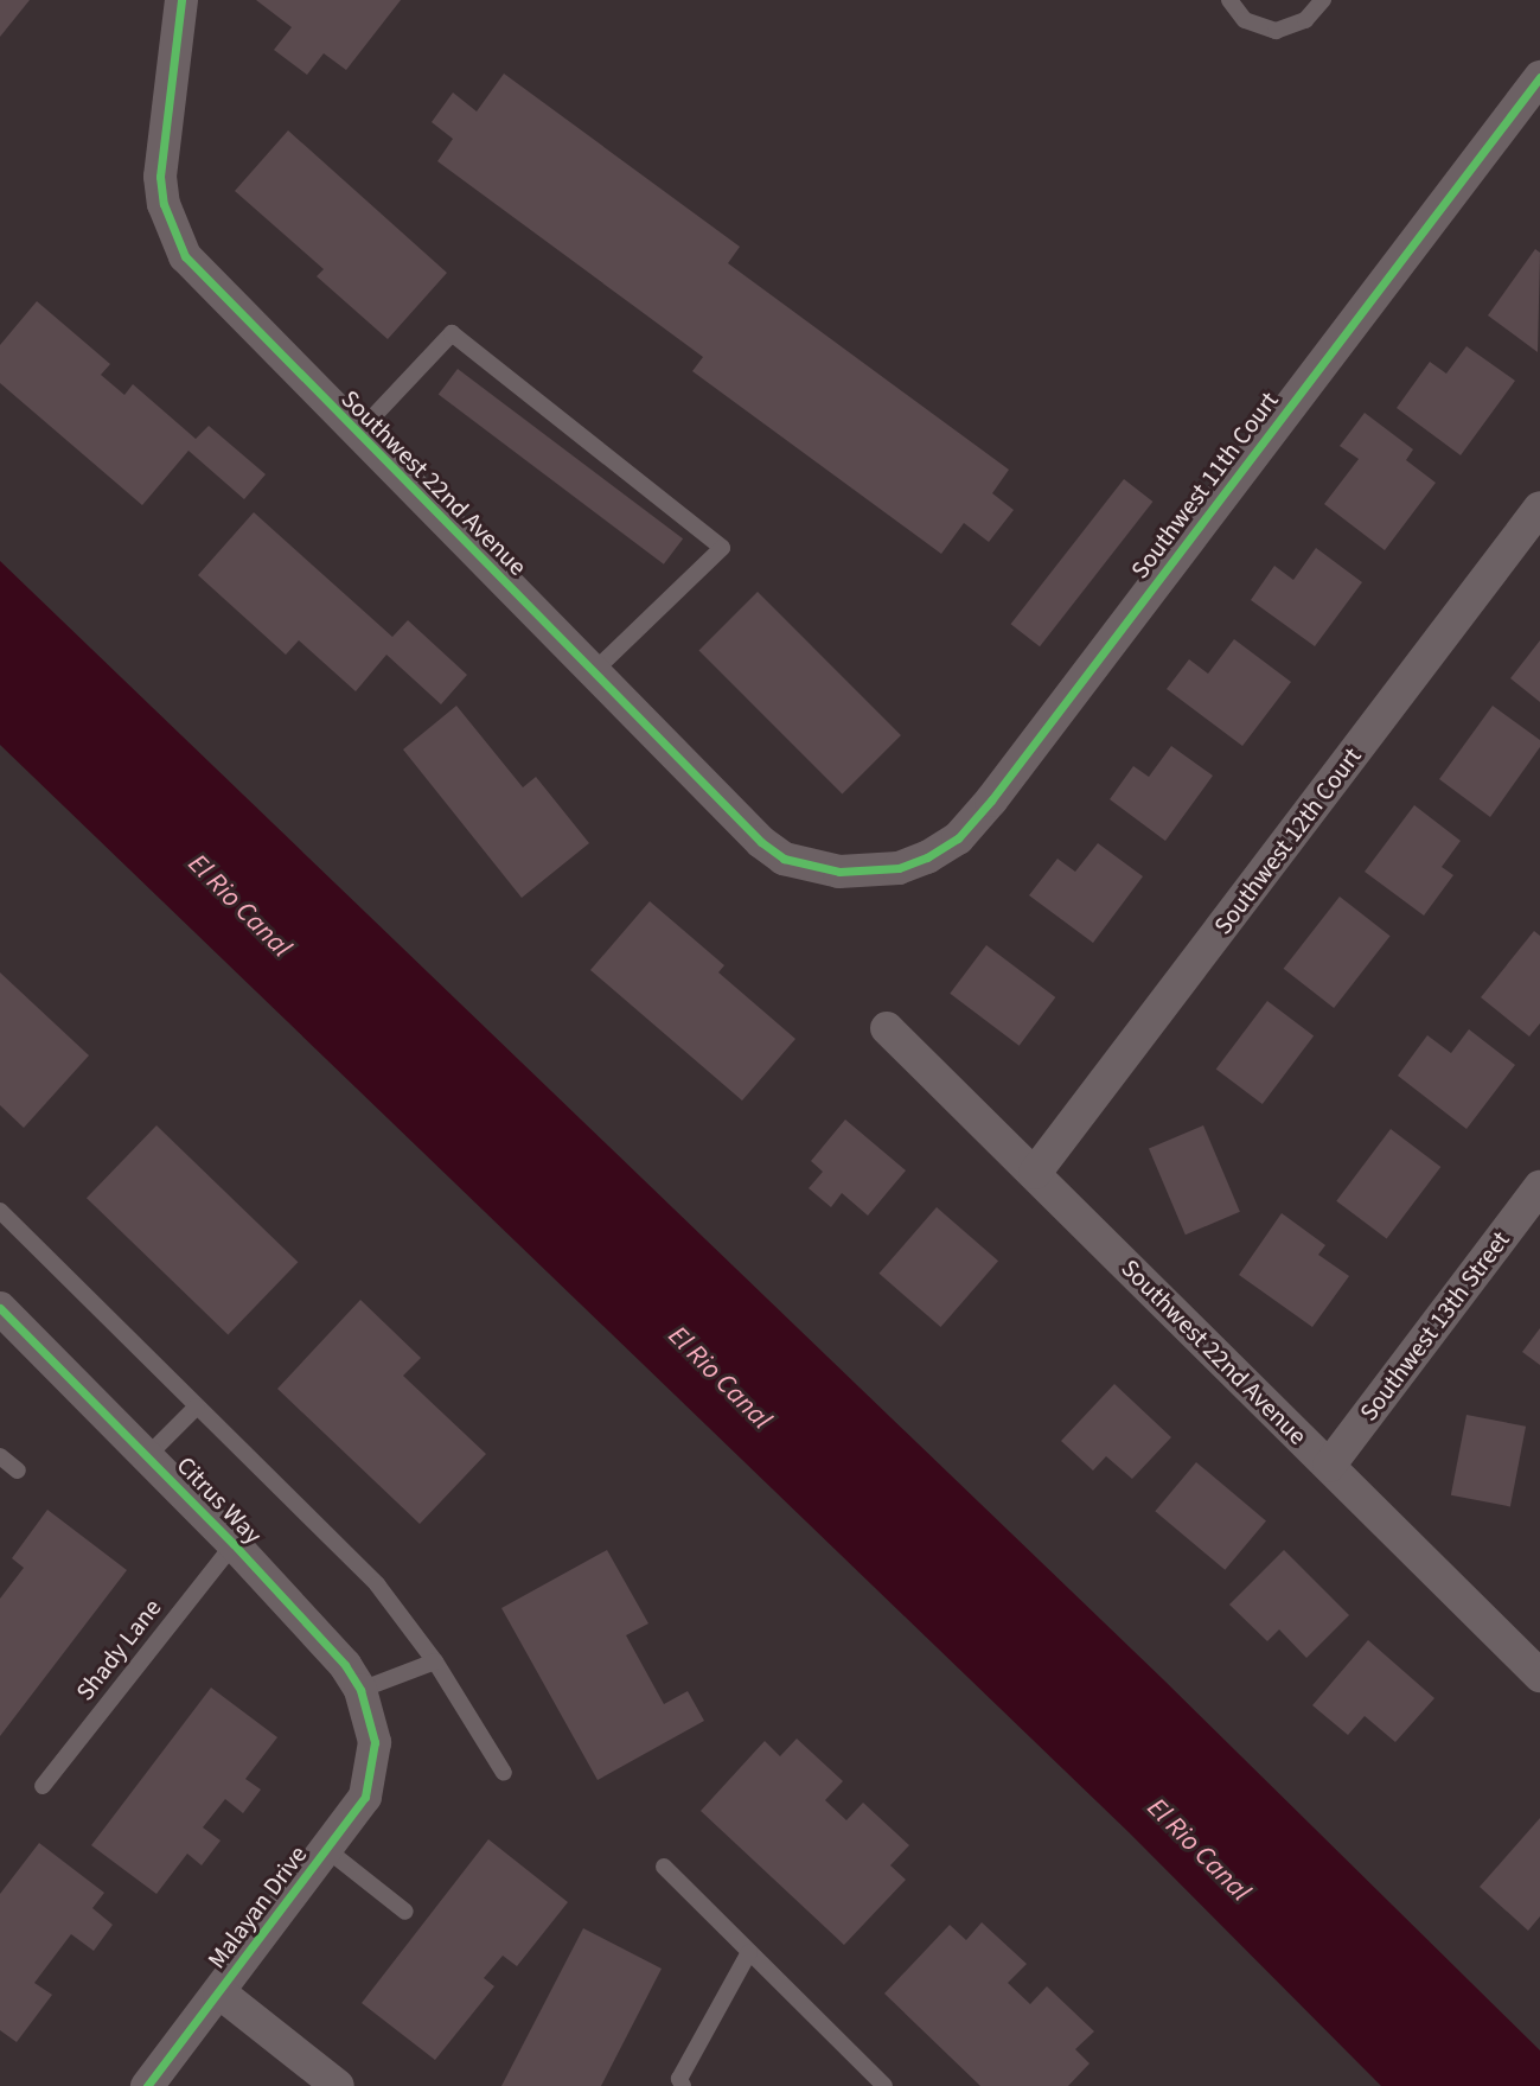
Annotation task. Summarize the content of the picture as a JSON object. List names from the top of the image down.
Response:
{
  "streets": {
    "street": [
      "Southwest 22nd Avenue",
      "Southwest 11th Court",
      "Southwest 12th Court",
      "Southwest 13th Street",
      "Citrus Way",
      "Malayan Drive"
    ],
    "lane": ["Shady Lane"]
  },
  "crossings": [
    ["Southwest 22nd Avenue", "Southwest 11th Court"],
    ["Southwest 22nd Avenue", "Southwest 12th Court"],
    ["Southwest 22nd Avenue", "Southwest 13th Street"],
    ["Citrus Way", "Shady Lane"],
    ["Citrus Way", "Malayan Drive"]
  ],
  "water": ["El Rio Canal"]
}
